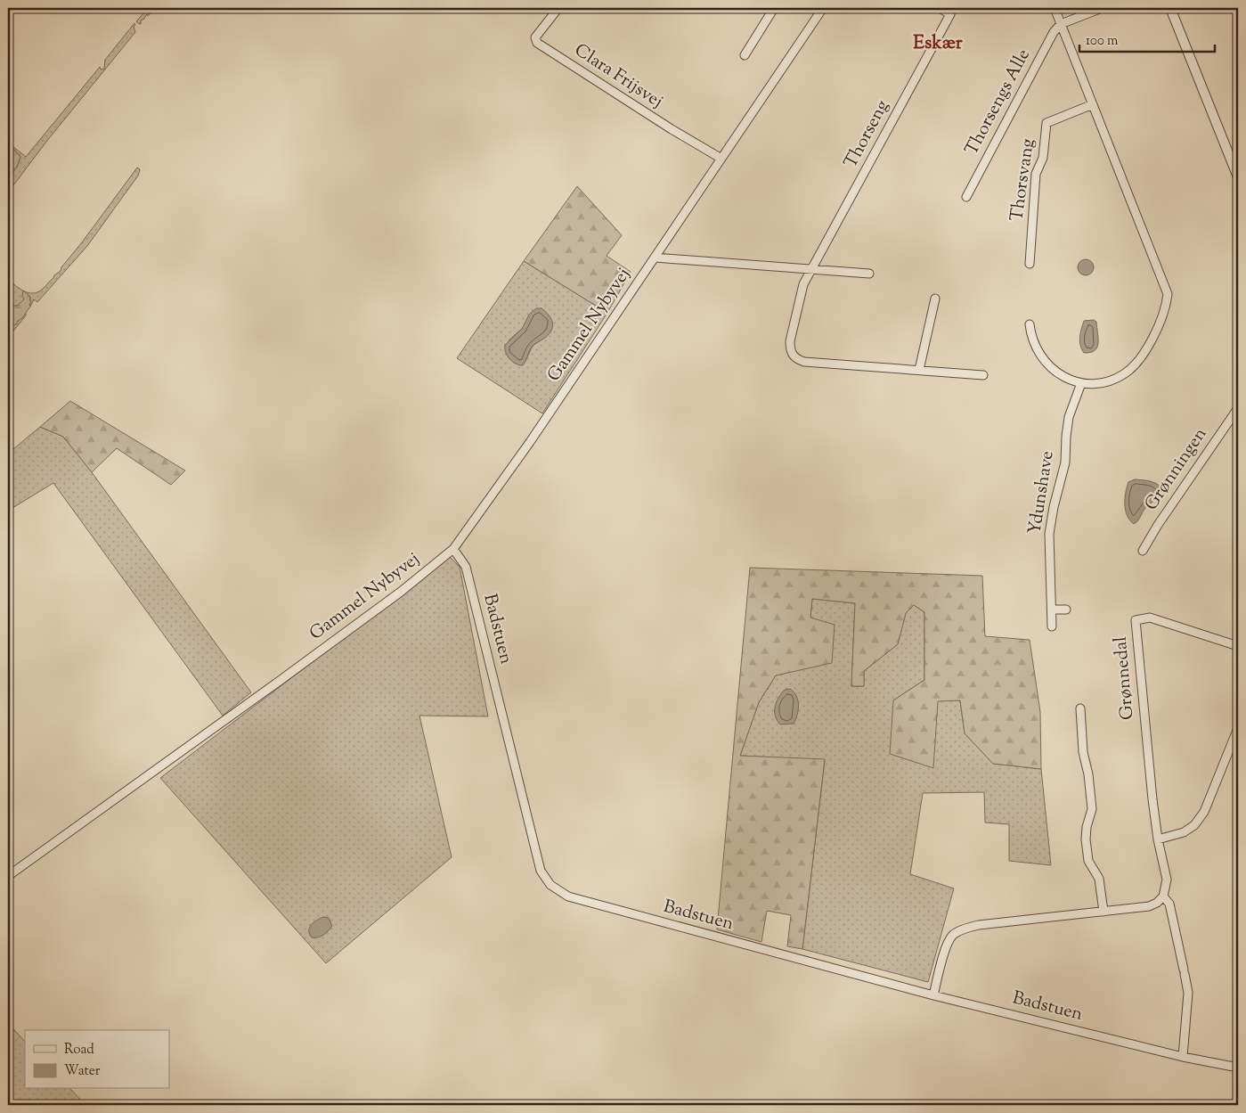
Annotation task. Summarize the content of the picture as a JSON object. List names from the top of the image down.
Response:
{
  "streets": {
    "street": [
      "Clara Frijsvej",
      "Thorsengs Alle",
      "Thorseng",
      "Thorsvang",
      "Gammel Nybyvej",
      "Grønningen",
      "Ydunshave",
      "Badstuen",
      "Grønnedal"
    ]
  },
  "crossings": [
    ["Clara Frijsvej", "Gammel Nybyvej"],
    ["Gammel Nybyvej", "Badstuen"]
  ],
  "districts": ["Eskær"],
  "legend": ["Road", "Water"],
  "scale_bar": "100 m"
}
